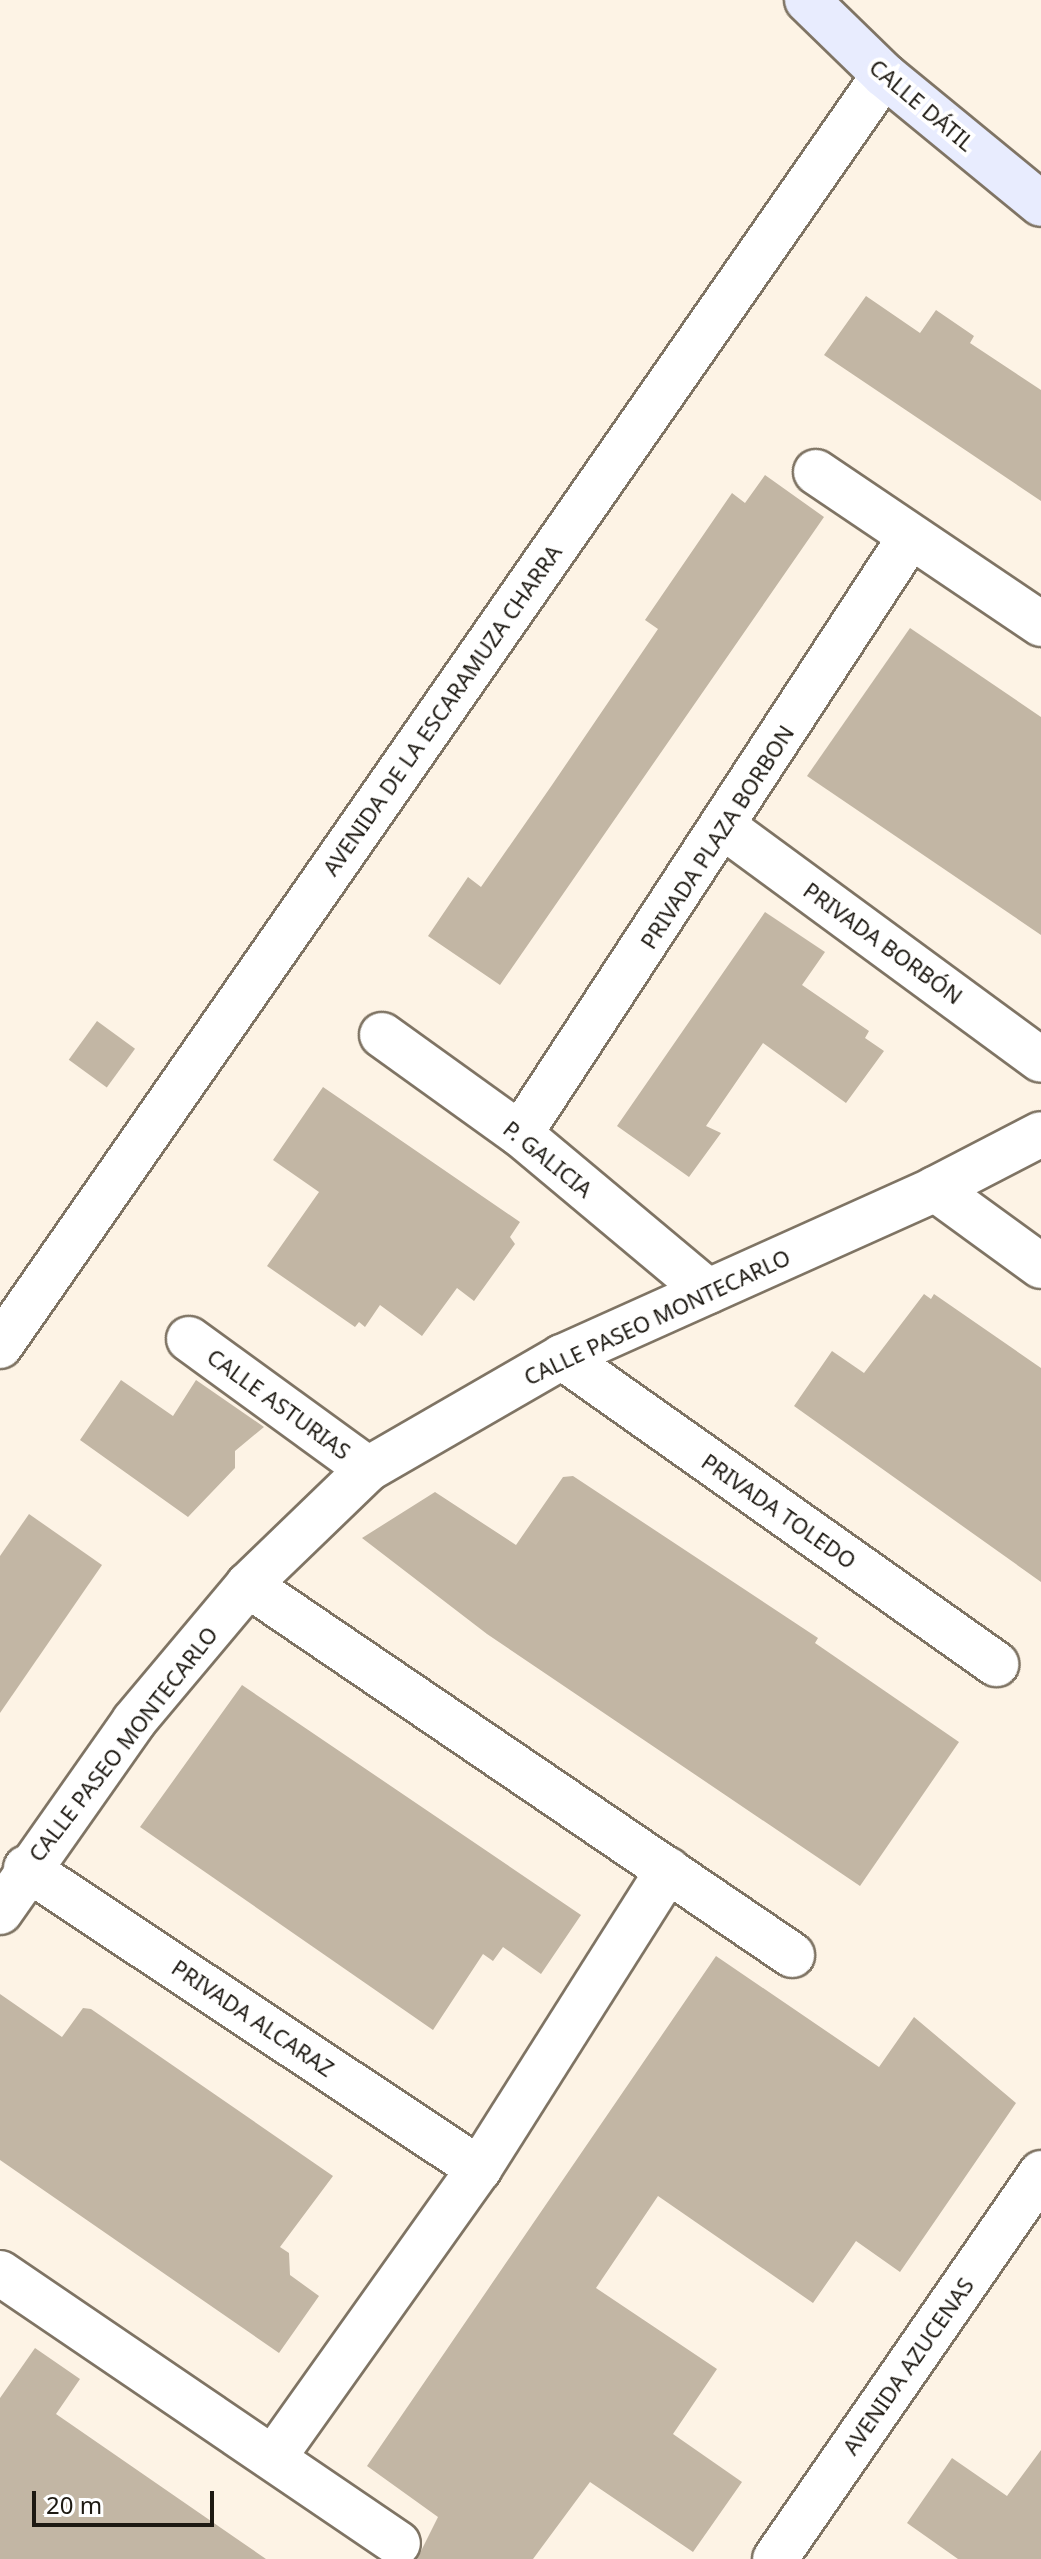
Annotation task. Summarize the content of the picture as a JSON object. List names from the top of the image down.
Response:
{
  "streets": {
    "street": [
      "CALLE DÁTIL",
      "AVENIDA DE LA ESCARAMUZA CHARRA",
      "PRIVADA PLAZA BORBON",
      "PRIVADA BORBÓN",
      "P. GALICIA",
      "CALLE PASEO MONTECARLO",
      "CALLE ASTURIAS",
      "PRIVADA TOLEDO",
      "PRIVADA ALCARAZ",
      "AVENIDA AZUCENAS"
    ]
  },
  "crossings": [
    ["CALLE DÁTIL", "AVENIDA DE LA ESCARAMUZA CHARRA"],
    ["PRIVADA PLAZA BORBON", "PRIVADA BORBÓN"],
    ["PRIVADA PLAZA BORBON", "P. GALICIA"],
    ["P. GALICIA", "CALLE PASEO MONTECARLO"],
    ["CALLE PASEO MONTECARLO", "CALLE ASTURIAS"],
    ["CALLE PASEO MONTECARLO", "PRIVADA TOLEDO"],
    ["CALLE PASEO MONTECARLO", "PRIVADA ALCARAZ"]
  ],
  "scale_bar": "20 m"
}
